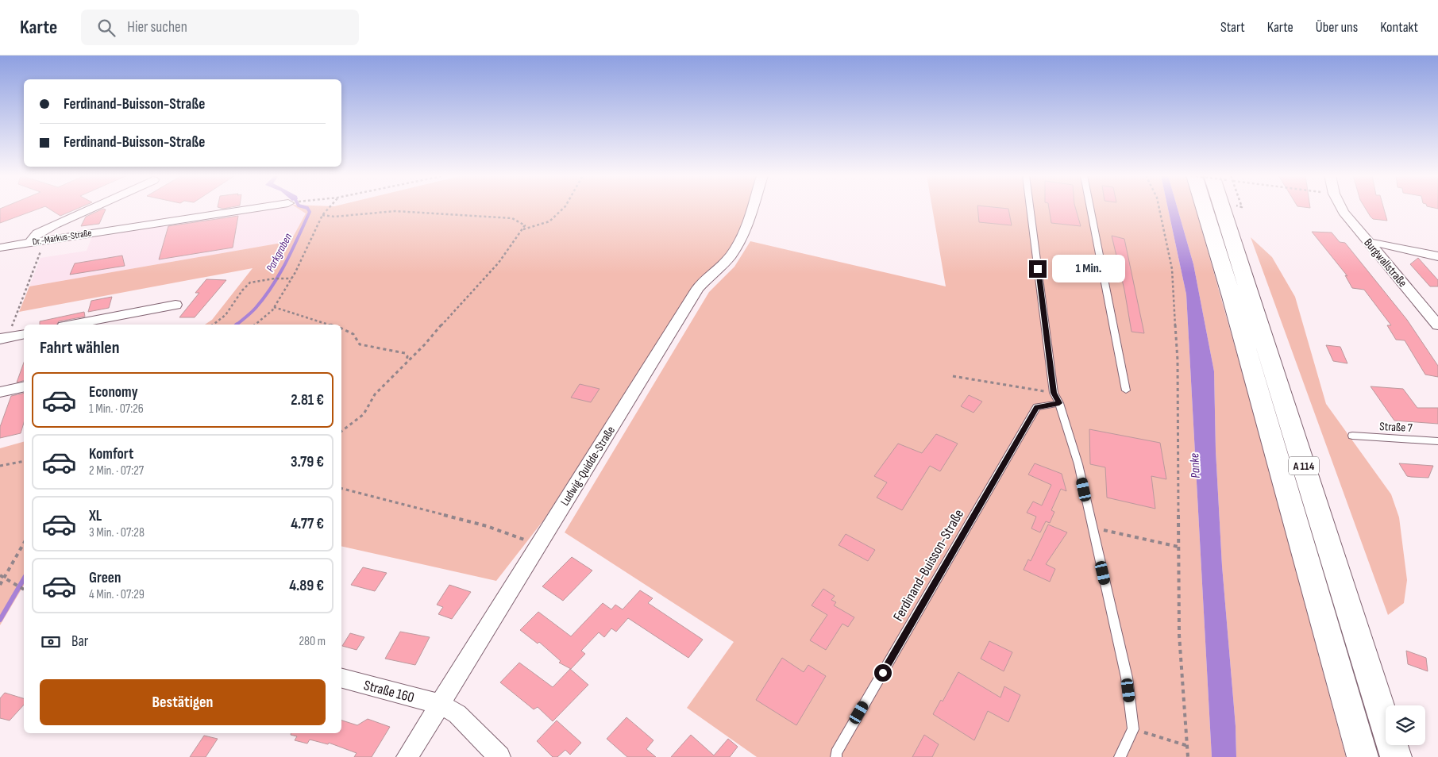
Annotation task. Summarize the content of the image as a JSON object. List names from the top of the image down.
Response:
{
  "streets": {
    "highway": ["A 114"],
    "street": [
      "Dr.-Markus-Straße",
      "Burgwallstraße",
      "Ludwig-Quidde-Straße",
      "Straße 160"
    ],
    "lane": ["Straße 7", "Ferdinand-Buisson-Straße"]
  },
  "crossings": [
    ["Ludwig-Quidde-Straße", "Straße 160"]
  ],
  "water": ["Parkgraben", "Panke"],
  "page": {
    "header": "Karte",
    "search": "Hier suchen",
    "nav": [
      "Start",
      "Karte",
      "Über uns",
      "Kontakt"
    ],
    "banner": ["Ferdinand-Buisson-Straße", "Ferdinand-Buisson-Straße"],
    "bubble": "1 Min.",
    "heading": "Fahrt wählen",
    "list": [
      {
        "name": "Economy",
        "note": "1 Min. · 07:26",
        "value": "2.81 €"
      },
      {
        "name": "Komfort",
        "note": "2 Min. · 07:27",
        "value": "3.79 €"
      },
      {
        "name": "XL",
        "note": "3 Min. · 07:28",
        "value": "4.77 €"
      },
      {
        "name": "Green",
        "note": "4 Min. · 07:29",
        "value": "4.89 €"
      }
    ],
    "pay": ["Bar", "280 m"],
    "buttons": "Bestätigen"
  }
}
